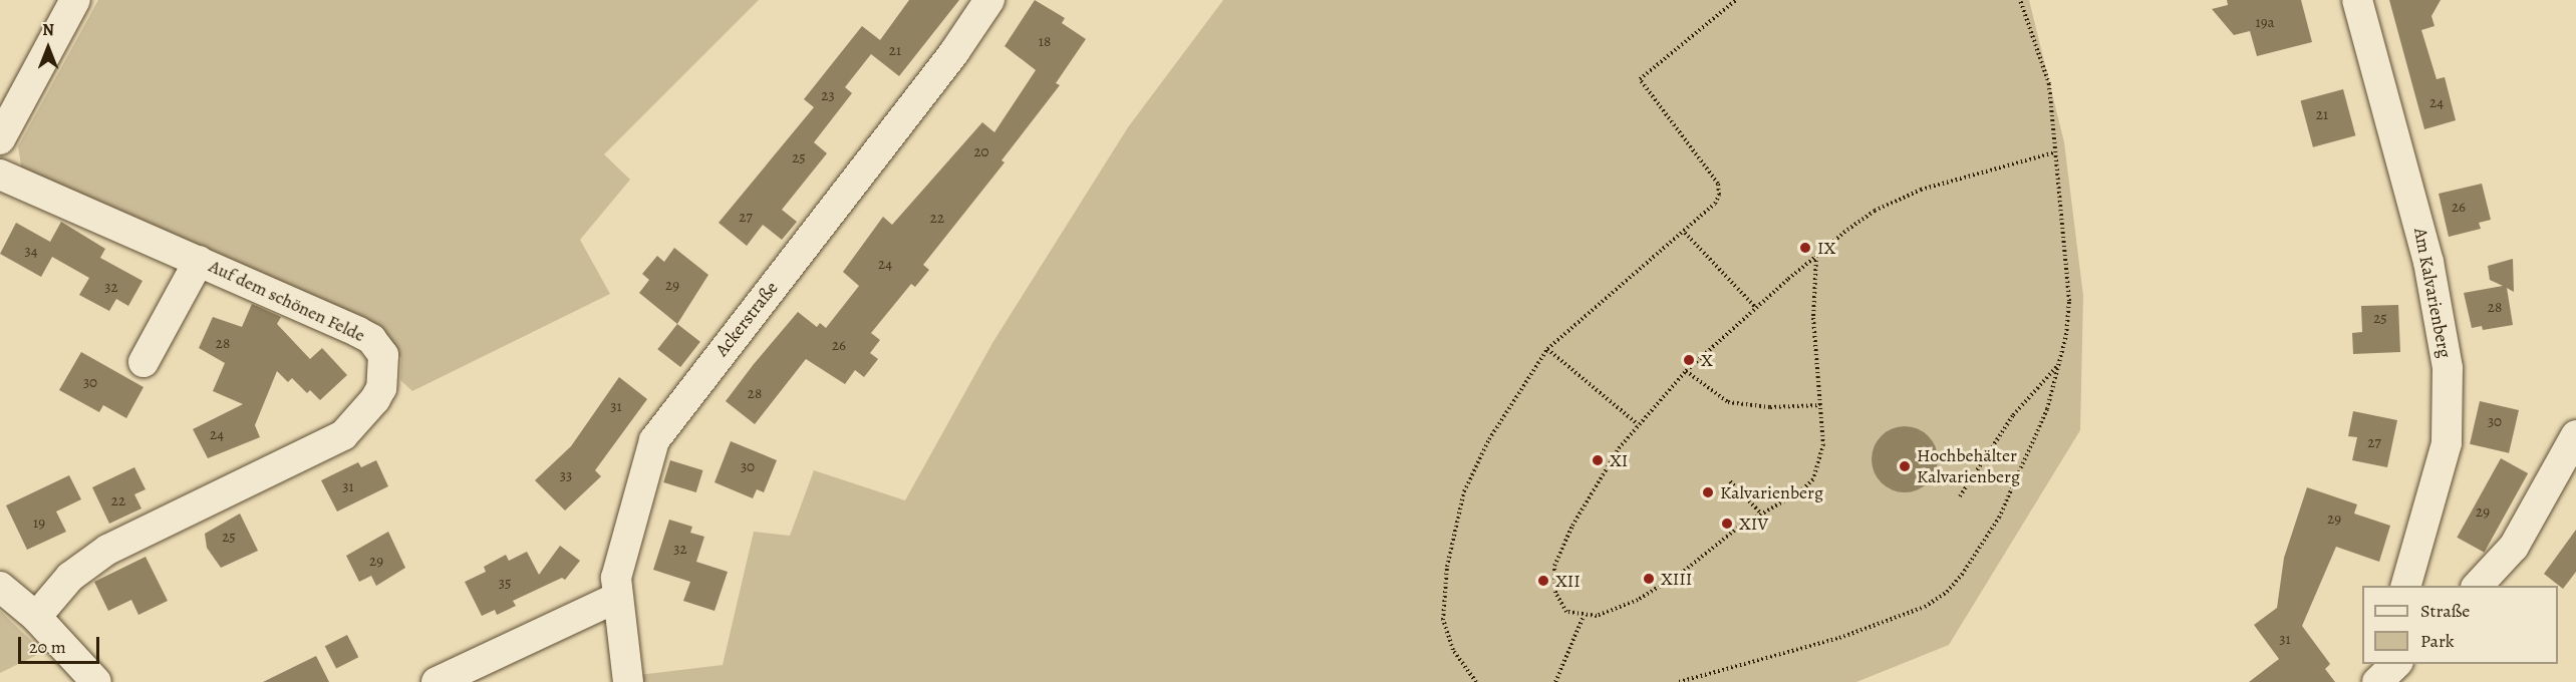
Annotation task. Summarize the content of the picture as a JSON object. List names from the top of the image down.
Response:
{
  "streets": {
    "street": ["Am Kalvarienberg", "Auf dem schönen Felde", "Ackerstraße"]
  },
  "places": [
    "IX",
    "X",
    "XI",
    "Hochbehälter Kalvarienberg",
    "Kalvarienberg",
    "XIV",
    "XIII",
    "XII"
  ],
  "house_numbers": [
    "19a",
    "18",
    "21",
    "23",
    "24",
    "21",
    "20",
    "25",
    "26",
    "27",
    "22",
    "34",
    "24",
    "29",
    "32",
    "28",
    "25",
    "28",
    "26",
    "30",
    "28",
    "31",
    "30",
    "24",
    "27",
    "30",
    "33",
    "31",
    "22",
    "29",
    "29",
    "19",
    "25",
    "32",
    "29",
    "35",
    "31"
  ],
  "legend": ["Straße", "Park"],
  "scale_bar": "20 m",
  "north": "top"
}
